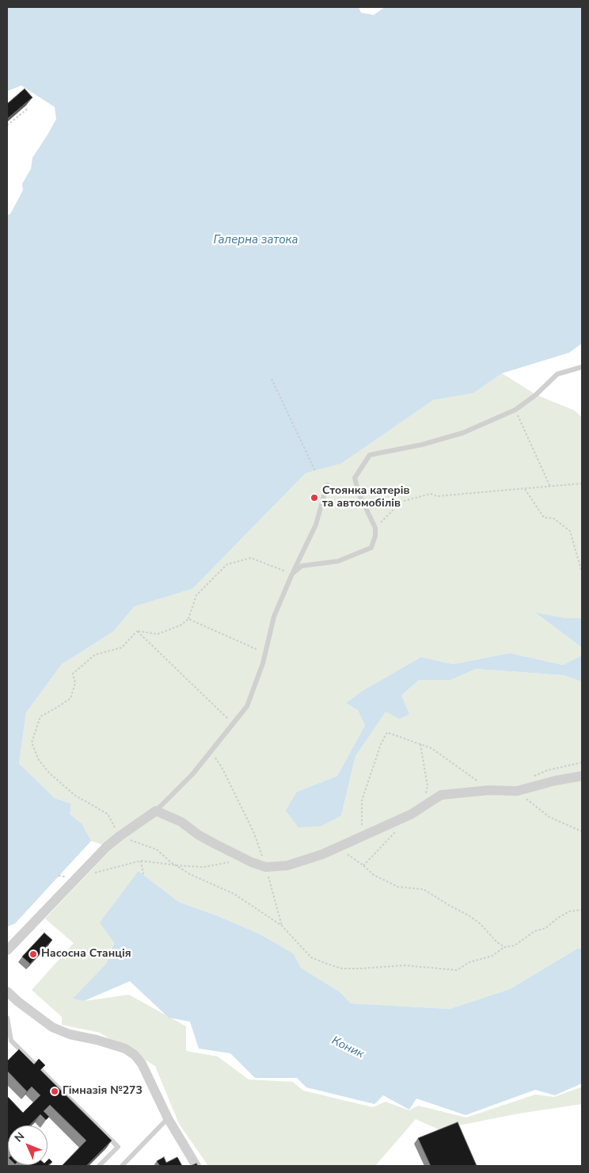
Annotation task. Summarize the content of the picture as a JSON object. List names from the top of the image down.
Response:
{
  "water": ["Галерна затока", "Коник"],
  "places": ["Стоянка катерів та автомобілів", "Насосна Станція", "Гімназія №273"],
  "north": "top left"
}
